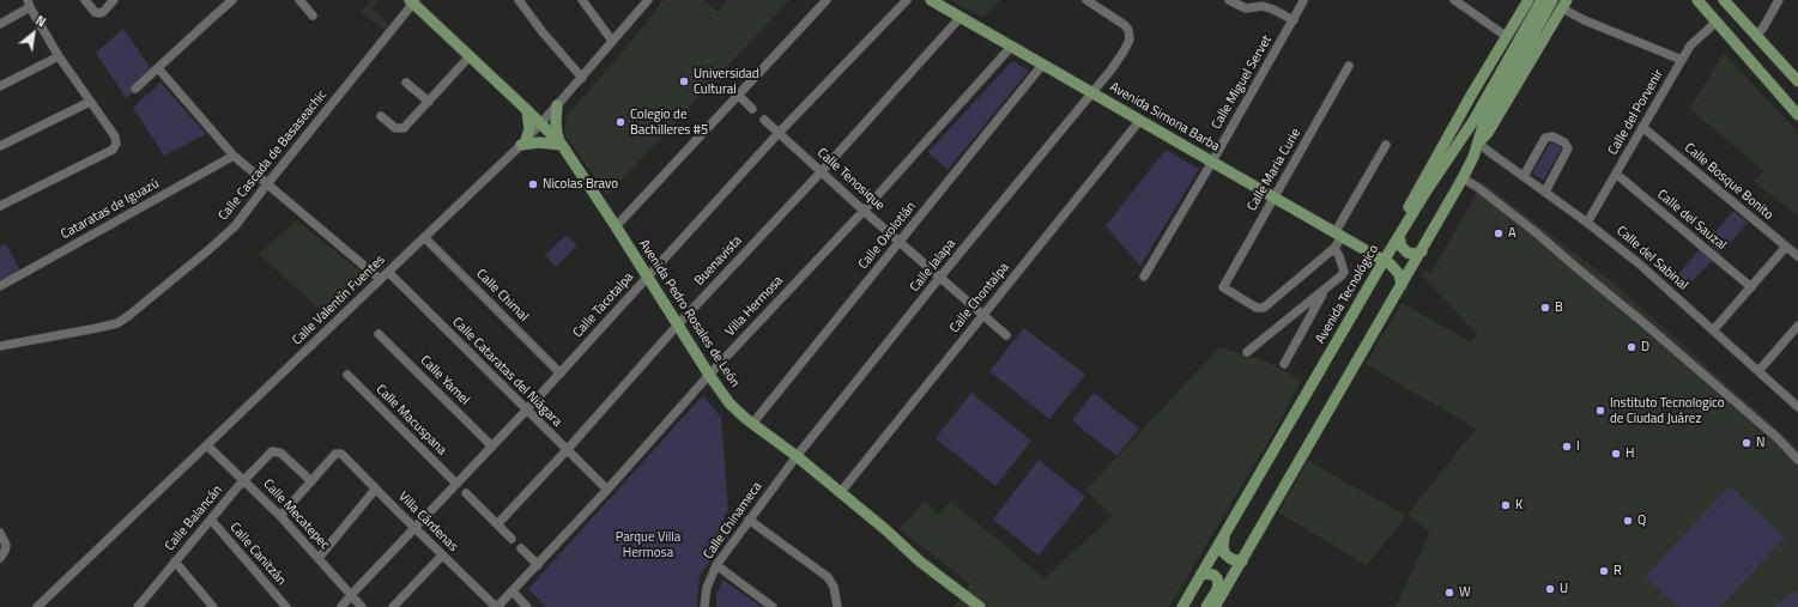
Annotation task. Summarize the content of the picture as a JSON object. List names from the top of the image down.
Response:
{
  "streets": {
    "main road": ["Avenida Simona Barba", "Avenida Tecnológico", "Avenida Pedro Rosales de León"],
    "street": [
      "Calle Miguel Servet",
      "Calle del Porvenir",
      "Calle Cascada de Basaseachic",
      "Calle Maria Curie",
      "Calle Tenosique",
      "Calle Bosque Bonito",
      "Cataratas de Iguazú",
      "Calle del Sauzal",
      "Calle Oxolotlán",
      "Calle del Sabinal",
      "Buenavista",
      "Calle Jalapa",
      "Calle Chimal",
      "Calle Chontalpa",
      "Calle Valentín Fuentes",
      "Calle Tacotalpa",
      "Villa Hermosa",
      "Calle Cataratas del Niágara",
      "Calle Yamel",
      "Calle Macuspana",
      "Calle Mecatepec",
      "Calle Balancán",
      "Calle Chinameca",
      "Villa Cárdenas",
      "Calle Canitzán"
    ]
  },
  "crossings": [
    ["Calle Miguel Servet", "Avenida Simona Barba"],
    ["Calle del Porvenir", "Calle Bosque Bonito"],
    ["Calle del Porvenir", "Calle del Sauzal"],
    ["Calle del Porvenir", "Calle del Sabinal"],
    ["Avenida Simona Barba", "Calle Maria Curie"],
    ["Avenida Simona Barba", "Calle Oxolotlán"],
    ["Avenida Simona Barba", "Buenavista"],
    ["Avenida Simona Barba", "Calle Jalapa"],
    ["Avenida Simona Barba", "Avenida Tecnológico"],
    ["Avenida Simona Barba", "Calle Chontalpa"],
    ["Avenida Simona Barba", "Villa Hermosa"],
    ["Calle Cascada de Basaseachic", "Avenida Pedro Rosales de León"],
    ["Calle Tenosique", "Calle Oxolotlán"],
    ["Calle Tenosique", "Buenavista"],
    ["Calle Tenosique", "Calle Jalapa"],
    ["Calle Tenosique", "Calle Chontalpa"],
    ["Calle Tenosique", "Calle Tacotalpa"],
    ["Calle Tenosique", "Villa Hermosa"],
    ["Calle Oxolotlán", "Avenida Pedro Rosales de León"],
    ["Calle del Sabinal", "Avenida Tecnológico"],
    ["Buenavista", "Avenida Pedro Rosales de León"],
    ["Buenavista", "Calle Cataratas del Niágara"],
    ["Calle Jalapa", "Avenida Pedro Rosales de León"],
    ["Calle Jalapa", "Calle Chinameca"],
    ["Calle Chimal", "Calle Valentín Fuentes"],
    ["Calle Chimal", "Calle Tacotalpa"],
    ["Calle Chontalpa", "Avenida Pedro Rosales de León"],
    ["Calle Valentín Fuentes", "Avenida Pedro Rosales de León"],
    ["Calle Valentín Fuentes", "Calle Cataratas del Niágara"],
    ["Calle Valentín Fuentes", "Calle Mecatepec"],
    ["Calle Tacotalpa", "Avenida Pedro Rosales de León"],
    ["Calle Tacotalpa", "Calle Cataratas del Niágara"],
    ["Calle Tacotalpa", "Calle Yamel"],
    ["Calle Tacotalpa", "Calle Macuspana"],
    ["Calle Tacotalpa", "Calle Mecatepec"],
    ["Calle Tacotalpa", "Villa Cárdenas"],
    ["Villa Hermosa", "Avenida Pedro Rosales de León"],
    ["Villa Hermosa", "Calle Cataratas del Niágara"],
    ["Villa Hermosa", "Villa Cárdenas"],
    ["Avenida Pedro Rosales de León", "Calle Chinameca"],
    ["Calle Mecatepec", "Calle Balancán"],
    ["Calle Balancán", "Villa Cárdenas"],
    ["Calle Balancán", "Calle Canitzán"]
  ],
  "parks": ["Parque Villa Hermosa"],
  "places": [
    "Universidad Cultural",
    "Colegio de Bachilleres #5",
    "Nicolas Bravo",
    "A",
    "B",
    "D",
    "Instituto Tecnologico de Ciudad Juárez",
    "N",
    "I",
    "H",
    "K",
    "Q",
    "R",
    "U",
    "W"
  ],
  "north": "top right"
}
